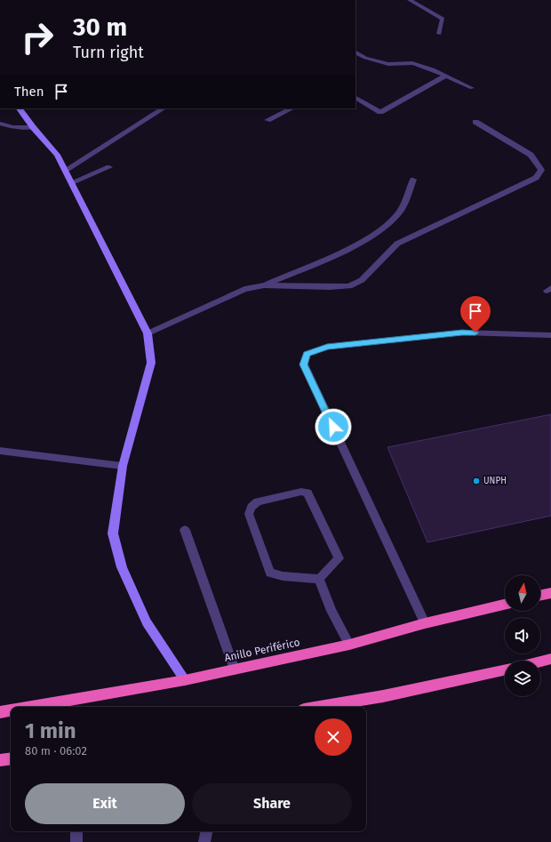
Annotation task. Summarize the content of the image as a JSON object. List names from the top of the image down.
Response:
{
  "streets": {
    "highway": ["Anillo Periférico"]
  },
  "places": ["UNPH"],
  "north": "top",
  "page": {
    "turn": ["30 m", "Turn right"],
    "then": "Then",
    "heading": ["1 min", "80 m · 06:02"],
    "buttons": ["Exit", "Share"]
  }
}
